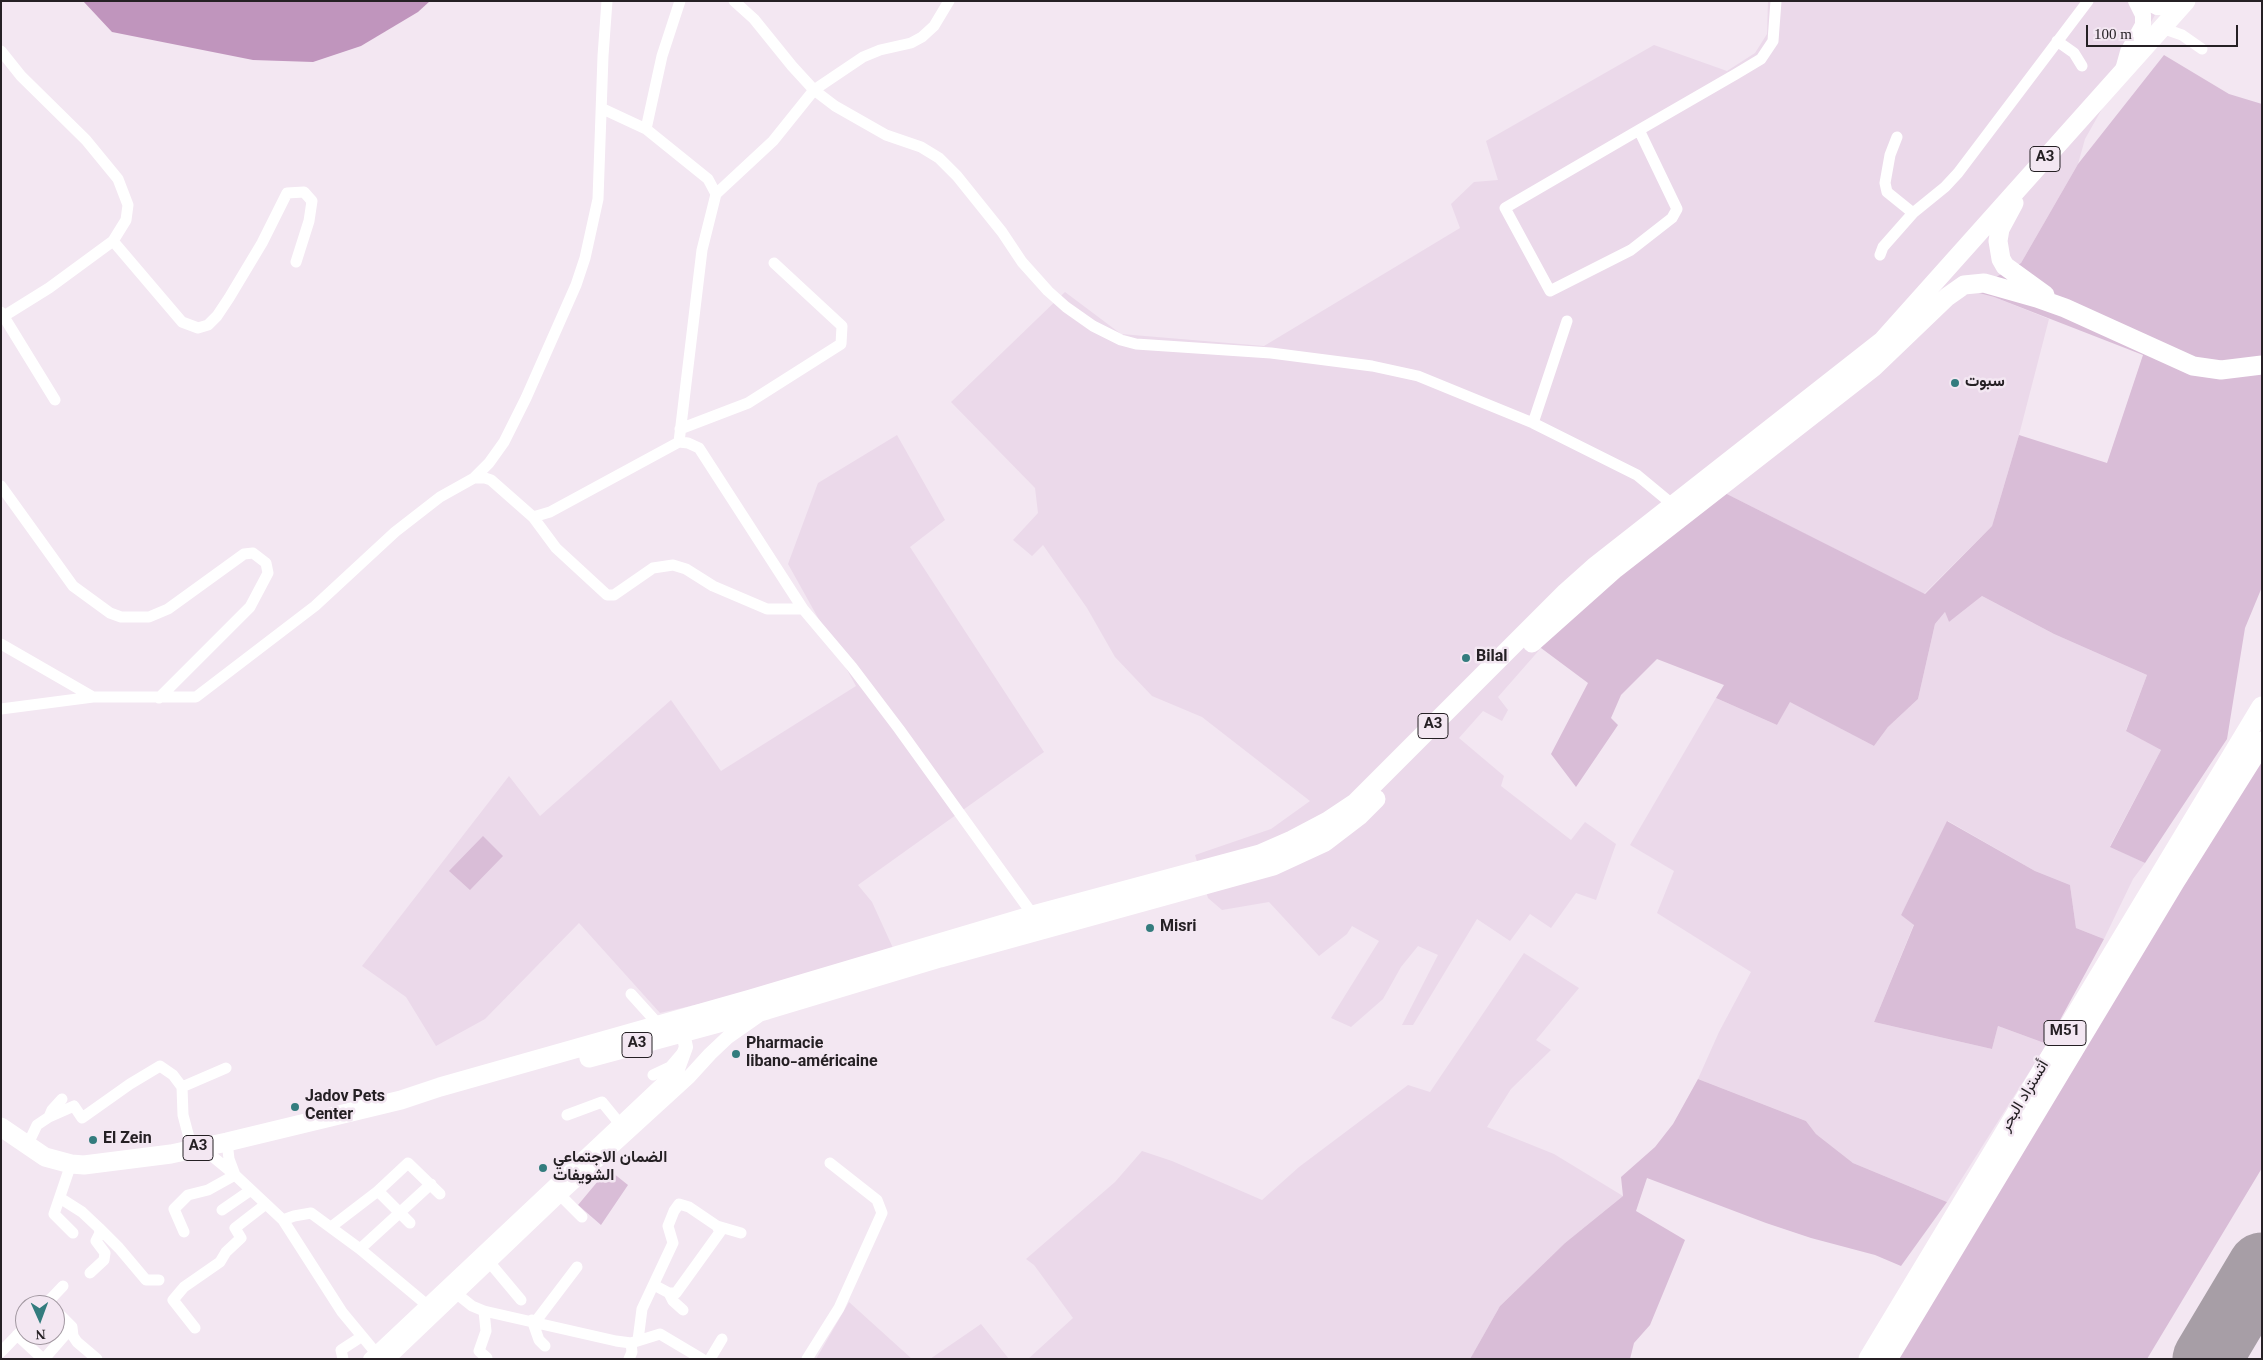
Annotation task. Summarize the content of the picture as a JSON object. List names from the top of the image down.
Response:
{
  "streets": {
    "highway": ["A3", "M51", "أتستراد البحر"]
  },
  "places": [
    "سبوت",
    "Bilal",
    "Misri",
    "Pharmacie libano-américaine",
    "Jadov Pets Center",
    "El Zein",
    "الضمان الاجتماعي الشويفات"
  ],
  "scale_bar": "100 m",
  "north": "bottom"
}
